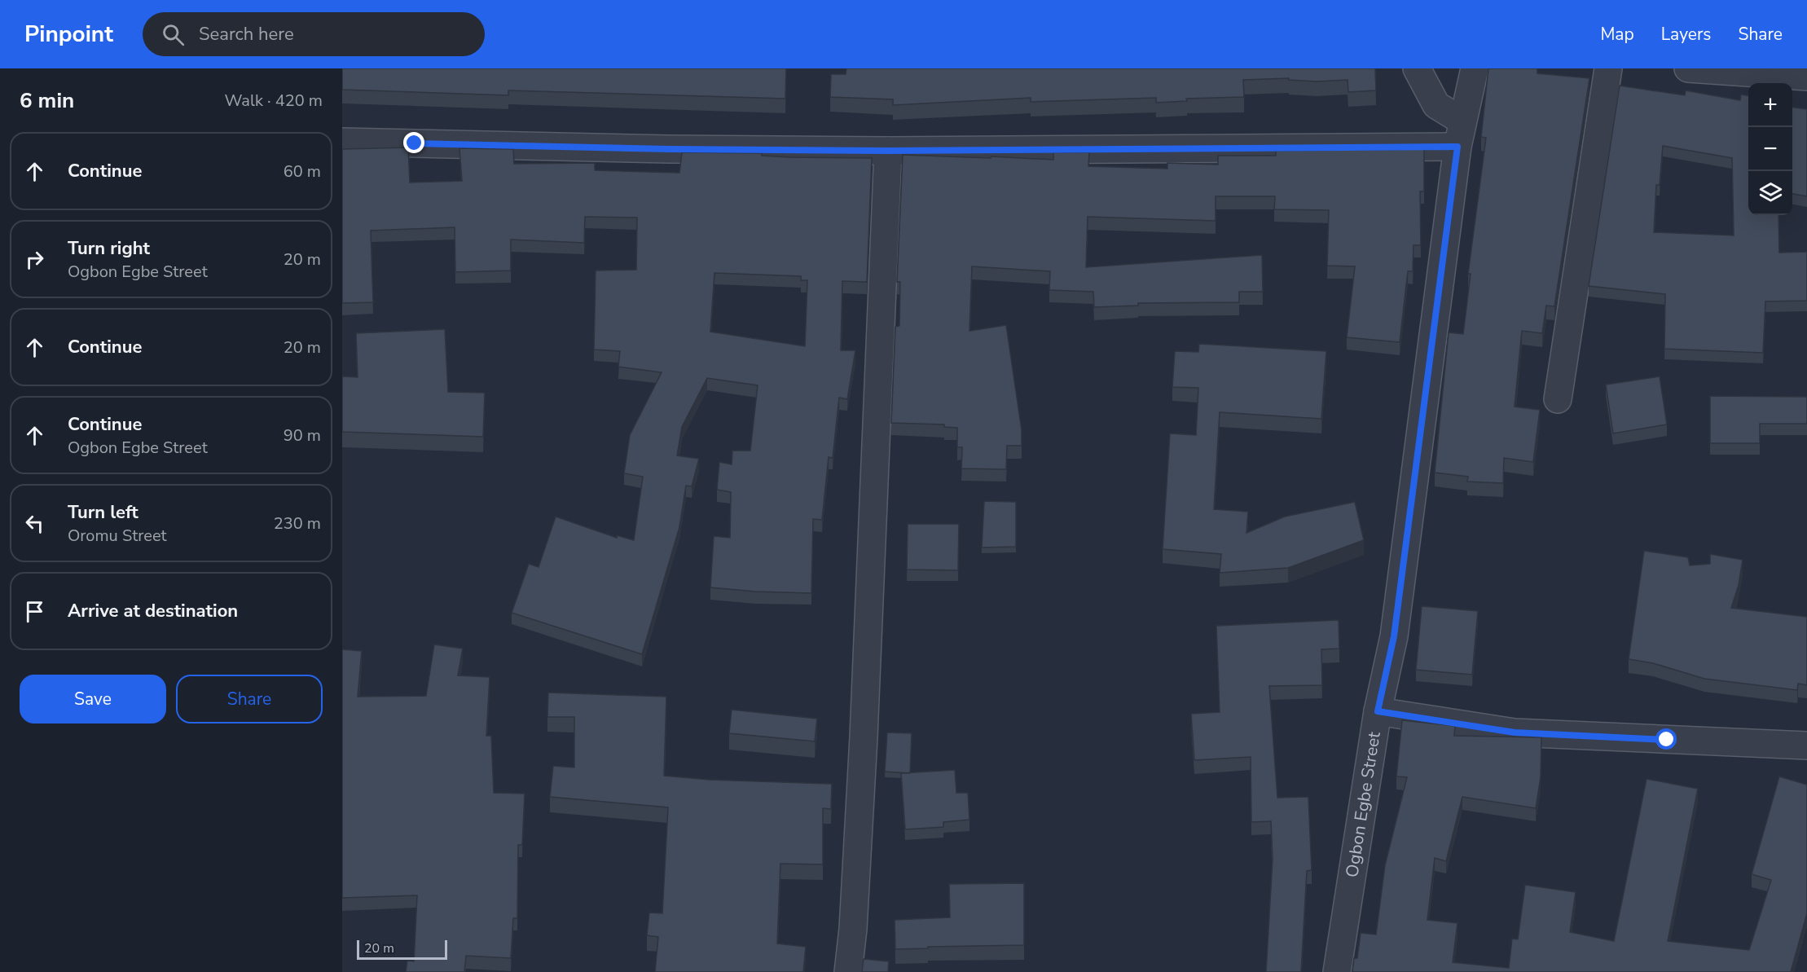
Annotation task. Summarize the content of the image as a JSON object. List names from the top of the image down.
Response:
{
  "streets": {
    "street": ["Ogbon Egbe Street"]
  },
  "scale_bar": "20 m",
  "page": {
    "header": "Pinpoint",
    "search": "Search here",
    "nav": ["Map", "Layers", "Share"],
    "heading": ["6 min", "Walk · 420 m"],
    "map_buttons": ["+", "−"],
    "list": [
      ["Continue", "60 m"],
      ["Turn right", "Ogbon Egbe Street", "20 m"],
      ["Continue", "20 m"],
      ["Continue", "Ogbon Egbe Street", "90 m"],
      ["Turn left", "Oromu Street", "230 m"],
      "Arrive at destination"
    ],
    "buttons": ["Save", "Share"],
    "scale": "20 m"
  }
}
